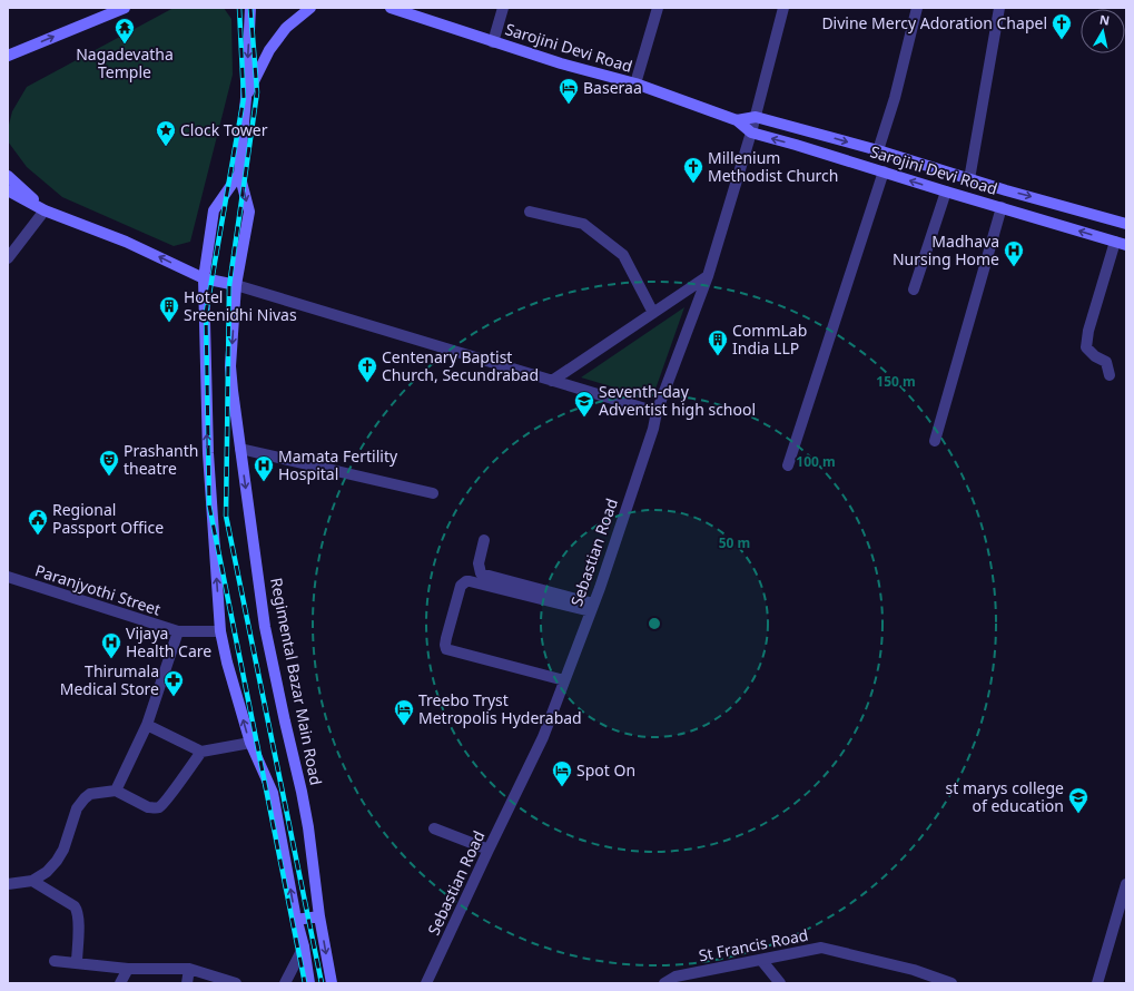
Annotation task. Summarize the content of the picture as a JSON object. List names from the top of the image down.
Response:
{
  "streets": {
    "main road": ["Sarojini Devi Road", "Regimental Bazar Main Road"],
    "street": ["Sebastian Road", "Paranjyothi Street", "St Francis Road"]
  },
  "crossings": [
    ["Sarojini Devi Road", "Sebastian Road"],
    ["Paranjyothi Street", "Regimental Bazar Main Road"]
  ],
  "places": {
    "church": ["Divine Mercy Adoration Chapel", "Millenium Methodist Church", "Centenary Baptist Church, Secundrabad"],
    "temple": ["Nagadevatha Temple"],
    "hotel": ["Baseraa", "Treebo Tryst Metropolis Hyderabad", "Spot On"],
    "place": ["Clock Tower"],
    "hospital": ["Madhava Nursing Home", "Mamata Fertility Hospital", "Vijaya Health Care"],
    "building": ["Hotel Sreenidhi Nivas", "CommLab India LLP"],
    "school or university": ["Seventh-day Adventist high school", "st marys college of education"],
    "theatre": ["Prashanth theatre"],
    "public building": ["Regional Passport Office"],
    "pharmacy": ["Thirumala Medical Store"]
  },
  "north": "top",
  "rings": ["150 m", "100 m", "50 m"]
}
